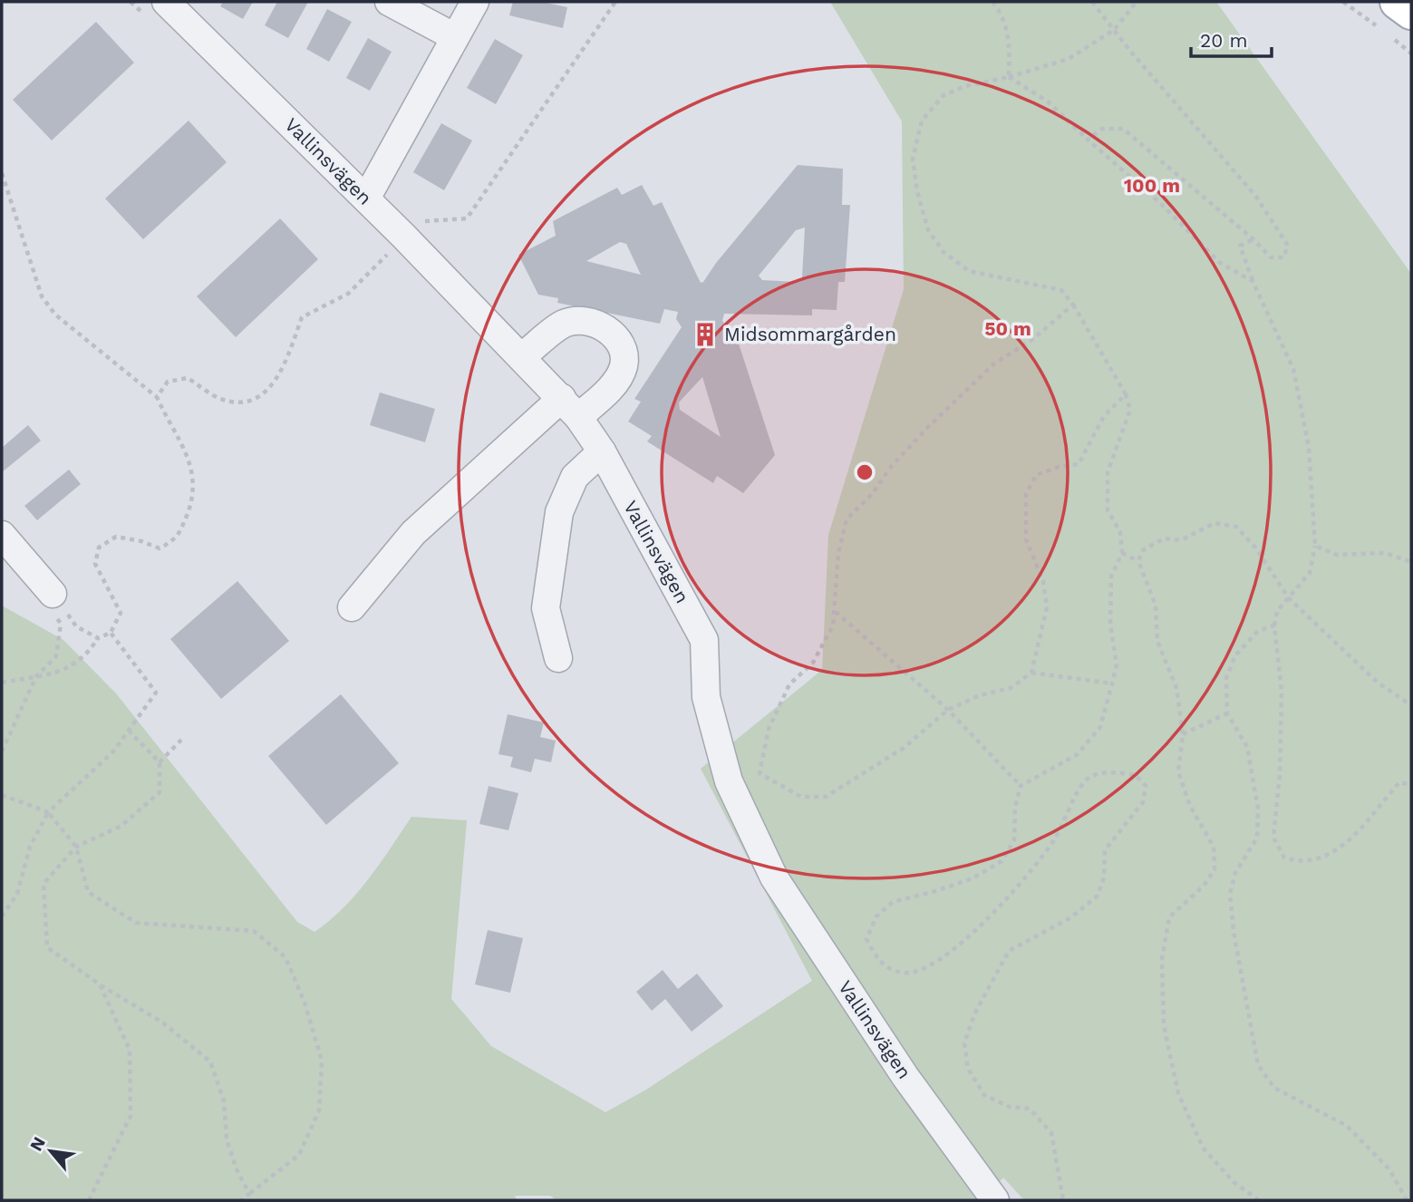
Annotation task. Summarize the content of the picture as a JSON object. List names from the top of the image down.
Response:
{
  "streets": {
    "street": ["Vallinsvägen"]
  },
  "places": {
    "building": ["Midsommargården"]
  },
  "scale_bar": "20 m",
  "north": "top left",
  "rings": ["100 m", "50 m"]
}
